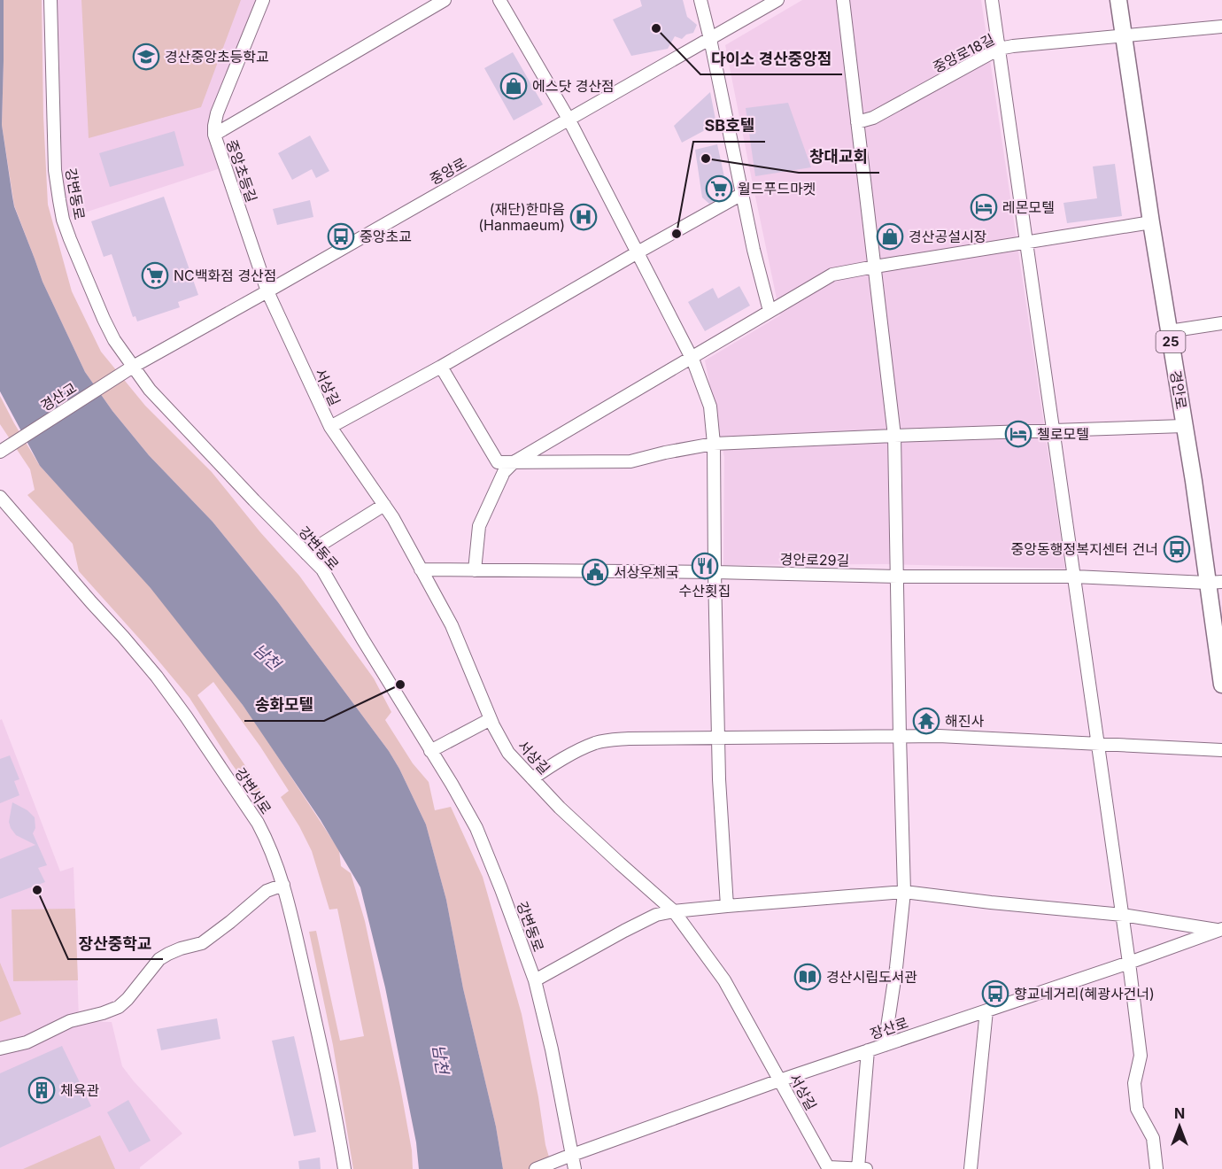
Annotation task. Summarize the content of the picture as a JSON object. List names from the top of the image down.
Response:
{
  "streets": {
    "main road": ["25", "경안로"],
    "street": [
      "중앙로18길",
      "중앙초등길",
      "중앙로",
      "강변동로",
      "서상길",
      "경산교",
      "경안로29길",
      "강변서로",
      "장산로"
    ]
  },
  "crossings": [
    ["중앙로18길", "경안로"],
    ["중앙초등길", "중앙로"],
    ["중앙초등길", "서상길"],
    ["중앙로", "강변동로"],
    ["중앙로", "서상길"],
    ["중앙로", "경산교"],
    ["강변동로", "경산교"],
    ["강변동로", "장산로"],
    ["서상길", "경안로29길"],
    ["서상길", "장산로"],
    ["경안로", "경안로29길"]
  ],
  "water": ["남천"],
  "places": {
    "other": [
      "다이소 경산중앙점",
      "창대교회",
      "SB호텔",
      "송화모텔",
      "장산중학교"
    ],
    "school or university": ["경산중앙초등학교"],
    "shop": ["에스닷 경산점", "경산공설시장"],
    "supermarket": ["월드푸드마켓", "NC백화점 경산점"],
    "hotel": ["레몬모텔", "첼로모텔"],
    "hospital": ["(재단)한마음 (Hanmaeum)"],
    "bus stop": ["중앙초교", "중앙동행정복지센터 건너", "향교네거리(혜광사건너)"],
    "restaurant": ["수산횟집"],
    "public building": ["서상우체국"],
    "temple": ["해진사"],
    "library": ["경산시립도서관"],
    "building": ["체육관"]
  },
  "north": "top"
}
